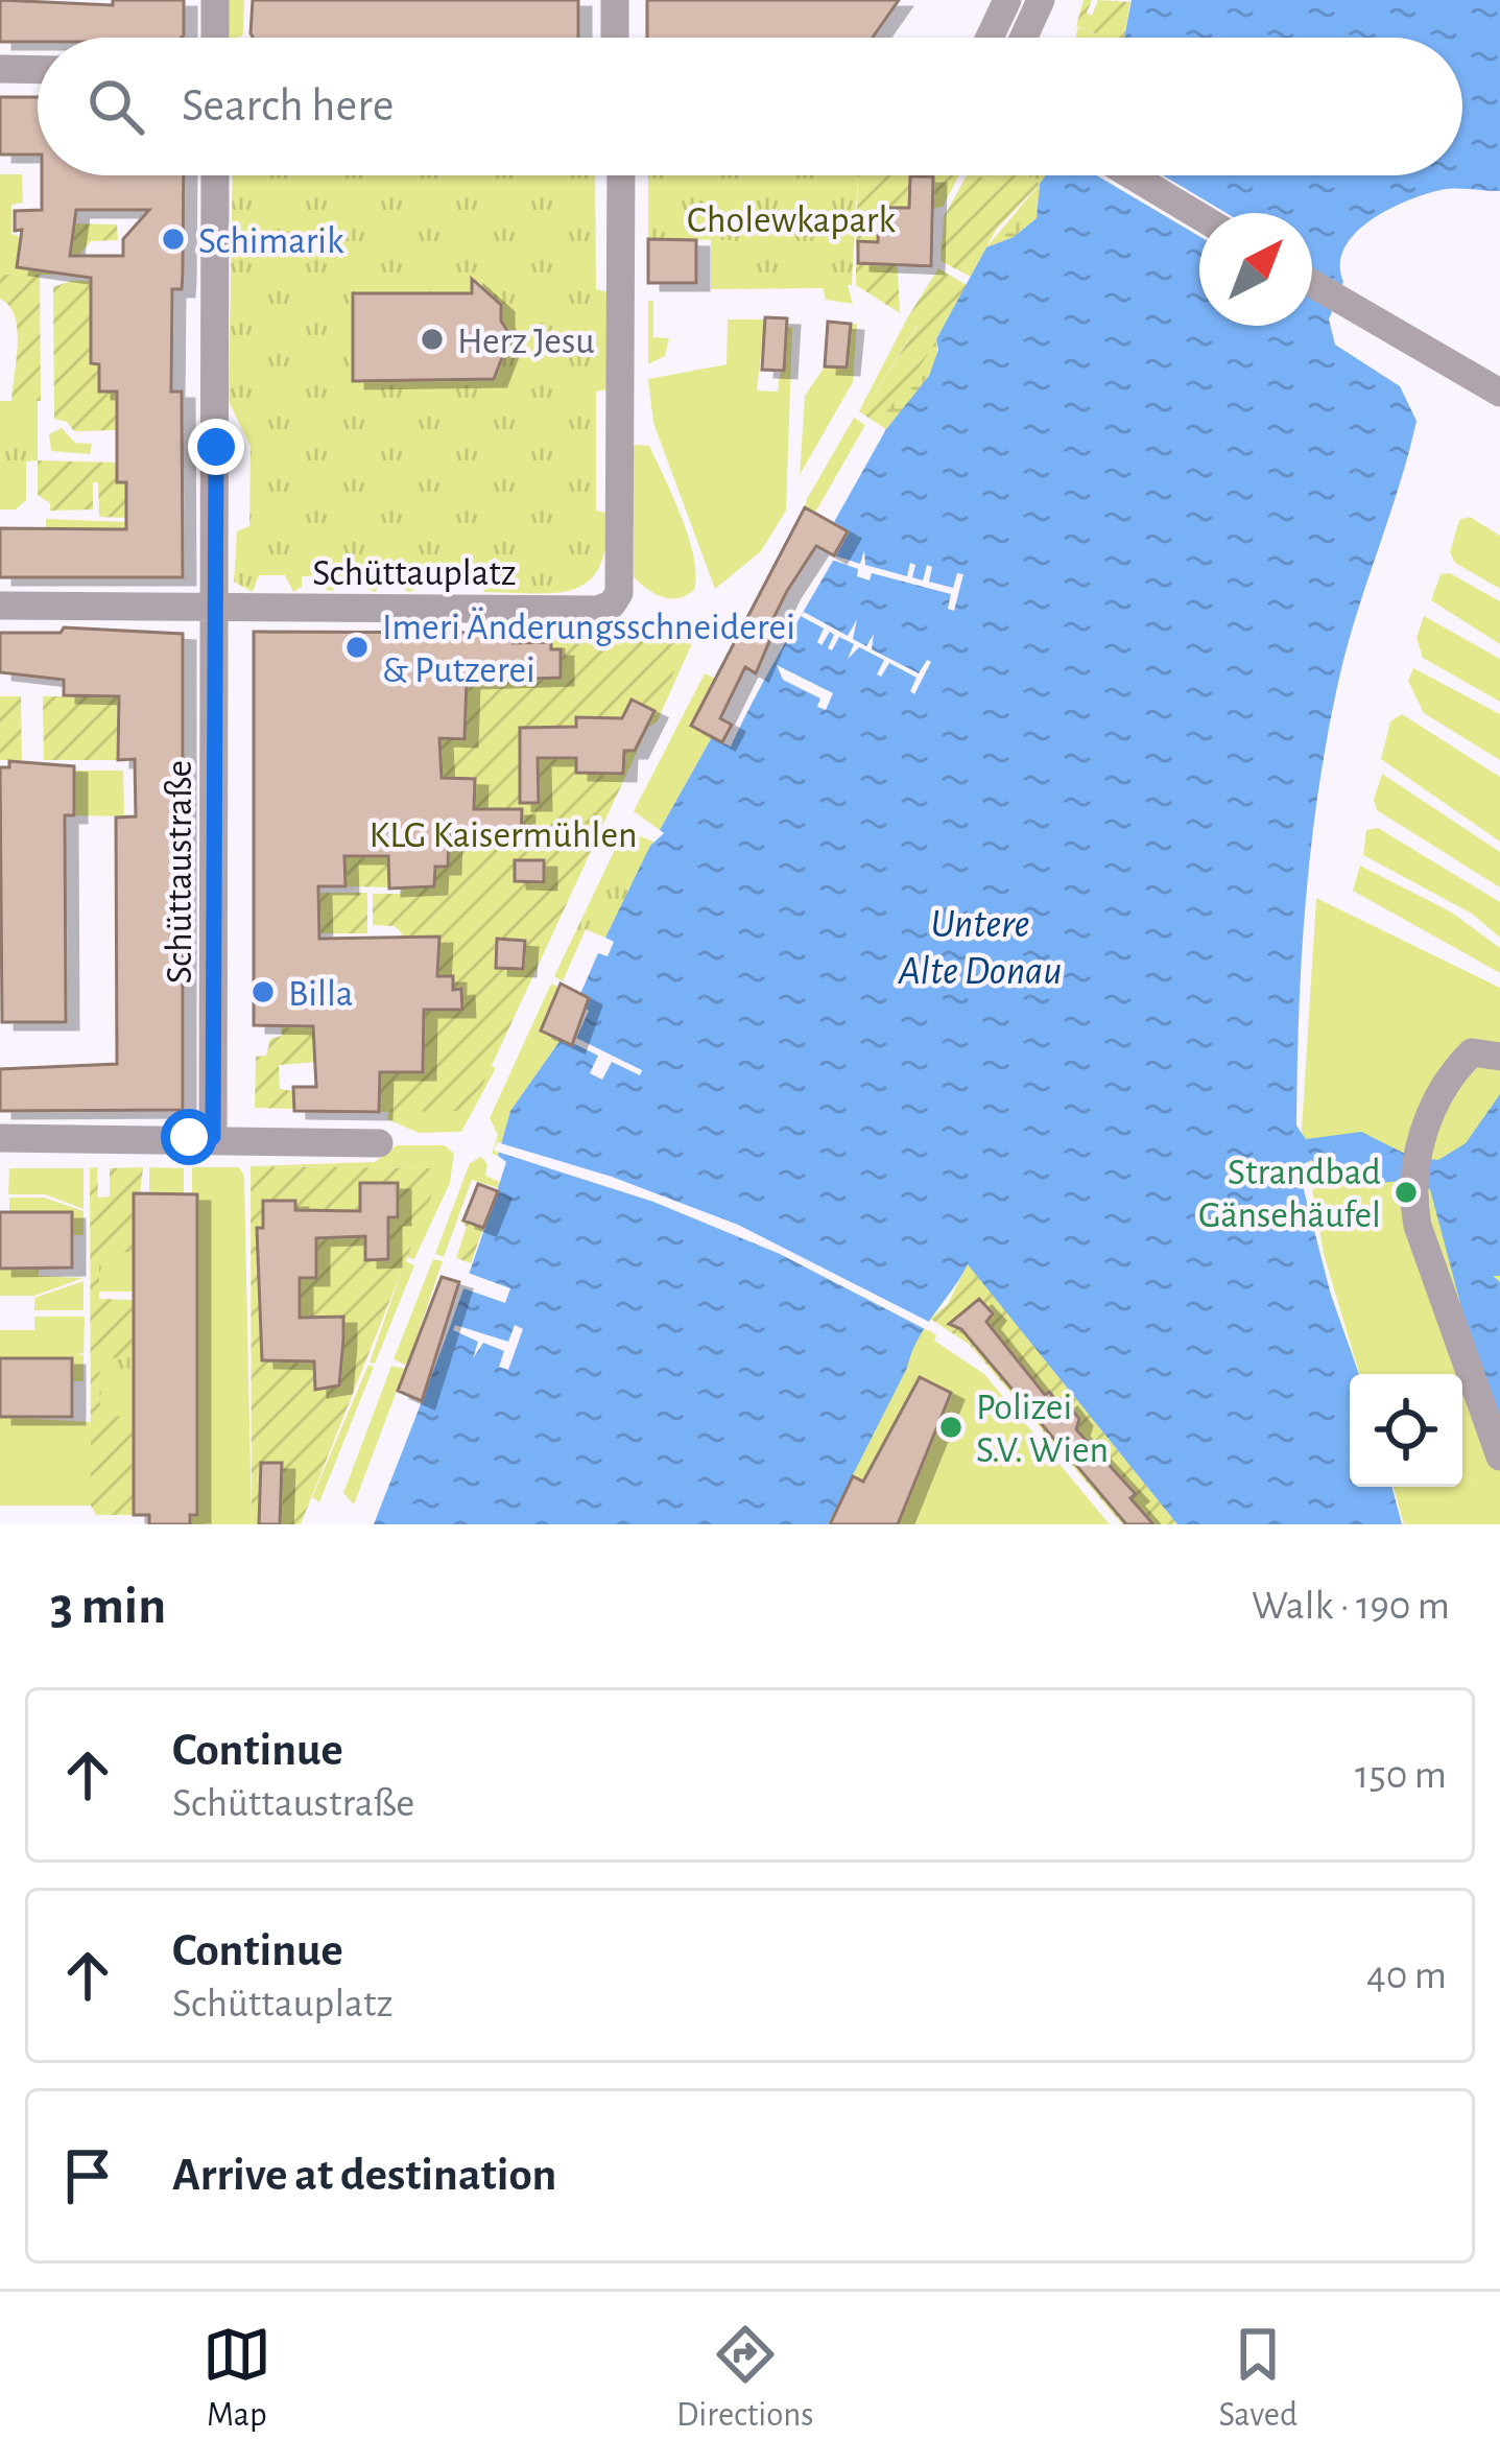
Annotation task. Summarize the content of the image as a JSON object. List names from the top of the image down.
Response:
{
  "streets": {
    "street": ["Schüttauplatz", "Schüttaustraße"]
  },
  "crossings": [
    ["Schüttauplatz", "Schüttaustraße"]
  ],
  "water": ["Untere Alte Donau"],
  "parks": ["Cholewkapark", "KLG Kaisermühlen"],
  "places": [
    "Schimarik",
    "Herz Jesu",
    "Imeri Änderungsschneiderei & Putzerei",
    "Billa",
    "Strandbad Gänsehäufel",
    "Polizei S.V. Wien"
  ],
  "north": "top right",
  "page": {
    "search": "Search here",
    "heading": ["3 min", "Walk · 190 m"],
    "list": [
      ["Continue", "Schüttaustraße", "150 m"],
      ["Continue", "Schüttauplatz", "40 m"],
      "Arrive at destination"
    ],
    "nav": ["Map", "Directions", "Saved"]
  }
}
